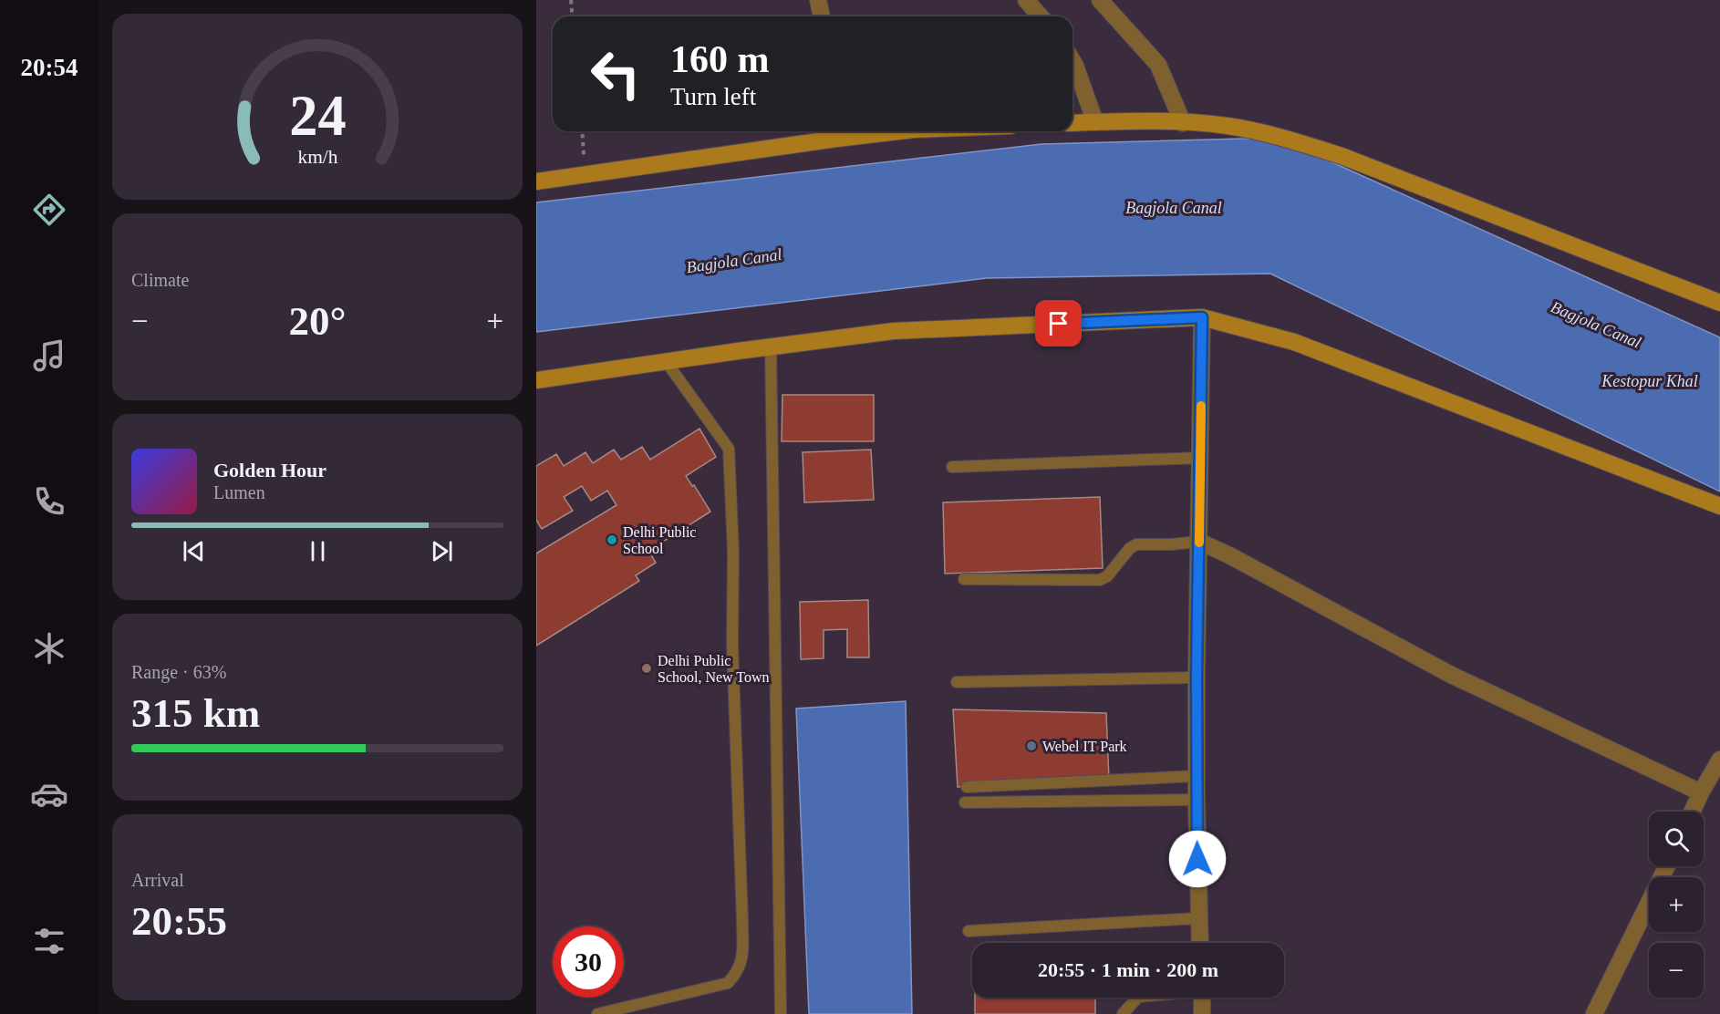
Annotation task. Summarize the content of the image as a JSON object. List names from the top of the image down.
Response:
{
  "water": ["Bagjola Canal", "Kestopur Khal"],
  "places": ["Delhi Public School", "Delhi Public School, New Town", "Webel IT Park"],
  "page": {
    "tabs": "20:54",
    "turn": ["160 m", "Turn left"],
    "tile": [
      "Climate",
      ["Range · 63%", "315 km"],
      ["Arrival", "20:55"]
    ],
    "heat": ["−", "20°", "+"],
    "song": ["Golden Hour", "Lumen"],
    "map_buttons": ["+", "−"],
    "limit": "30",
    "trip": "20:55 · 1 min · 200 m",
    "gauge": ["24", "km/h"]
  }
}
